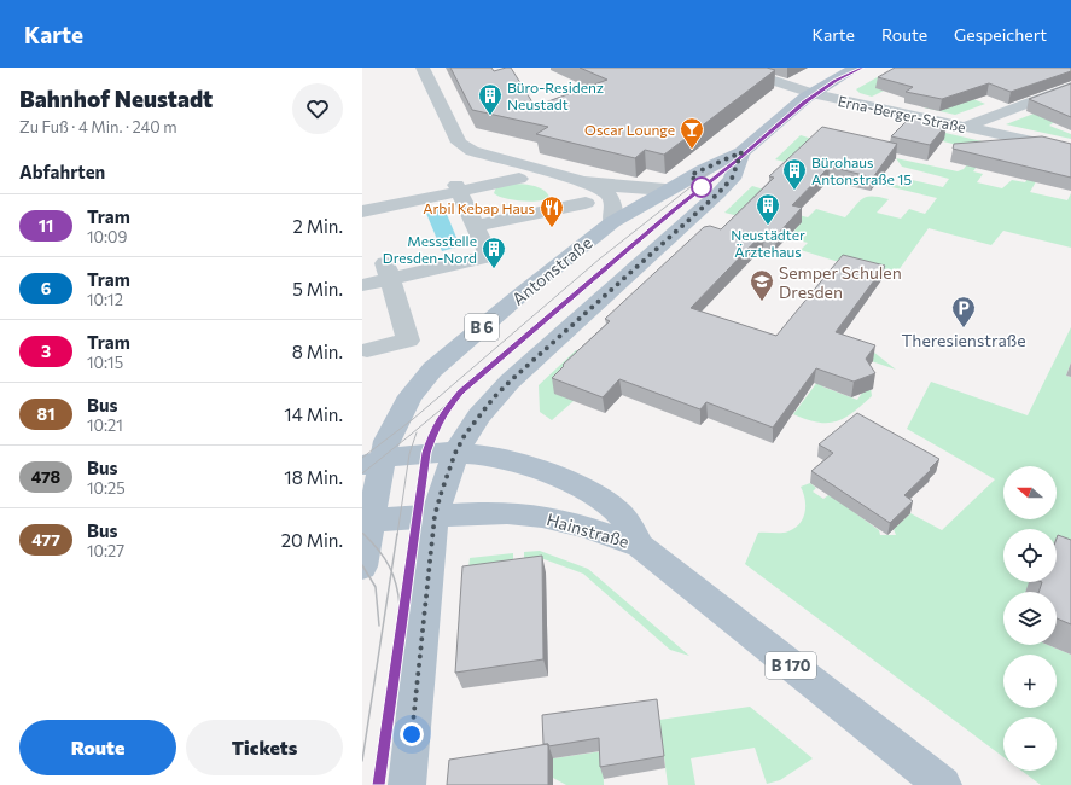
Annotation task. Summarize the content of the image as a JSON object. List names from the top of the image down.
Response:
{
  "streets": {
    "main road": [
      "Antonstraße",
      "B 6",
      "Hainstraße",
      "B 170"
    ],
    "street": ["Erna-Berger-Straße"]
  },
  "crossings": [
    ["Erna-Berger-Straße", "Antonstraße"],
    ["Antonstraße", "B 170"],
    ["Hainstraße", "B 170"]
  ],
  "places": {
    "building": [
      "Büro-Residenz Neustadt",
      "Bürohaus Antonstraße 15",
      "Neustädter Ärztehaus",
      "Messstelle Dresden-Nord"
    ],
    "bar": ["Oscar Lounge"],
    "restaurant": ["Arbil Kebap Haus"],
    "school or university": ["Semper Schulen Dresden"],
    "parking": ["Theresienstraße"]
  },
  "lines": ["tram line 11"],
  "north": "left",
  "page": {
    "header": "Karte",
    "nav": ["Karte", "Route", "Gespeichert"],
    "heading": [
      ["Bahnhof Neustadt", "Zu Fuß · 4 Min. · 240 m"],
      "Abfahrten"
    ],
    "list": [
      {
        "mark": "11",
        "name": "Tram",
        "note": "10:09",
        "value": "2 Min."
      },
      {
        "mark": "6",
        "name": "Tram",
        "note": "10:12",
        "value": "5 Min."
      },
      {
        "mark": "3",
        "name": "Tram",
        "note": "10:15",
        "value": "8 Min."
      },
      {
        "mark": "81",
        "name": "Bus",
        "note": "10:21",
        "value": "14 Min."
      },
      {
        "mark": "478",
        "name": "Bus",
        "note": "10:25",
        "value": "18 Min."
      },
      {
        "mark": "477",
        "name": "Bus",
        "note": "10:27",
        "value": "20 Min."
      }
    ],
    "map_buttons": ["+", "−"],
    "buttons": ["Route", "Tickets"]
  }
}
